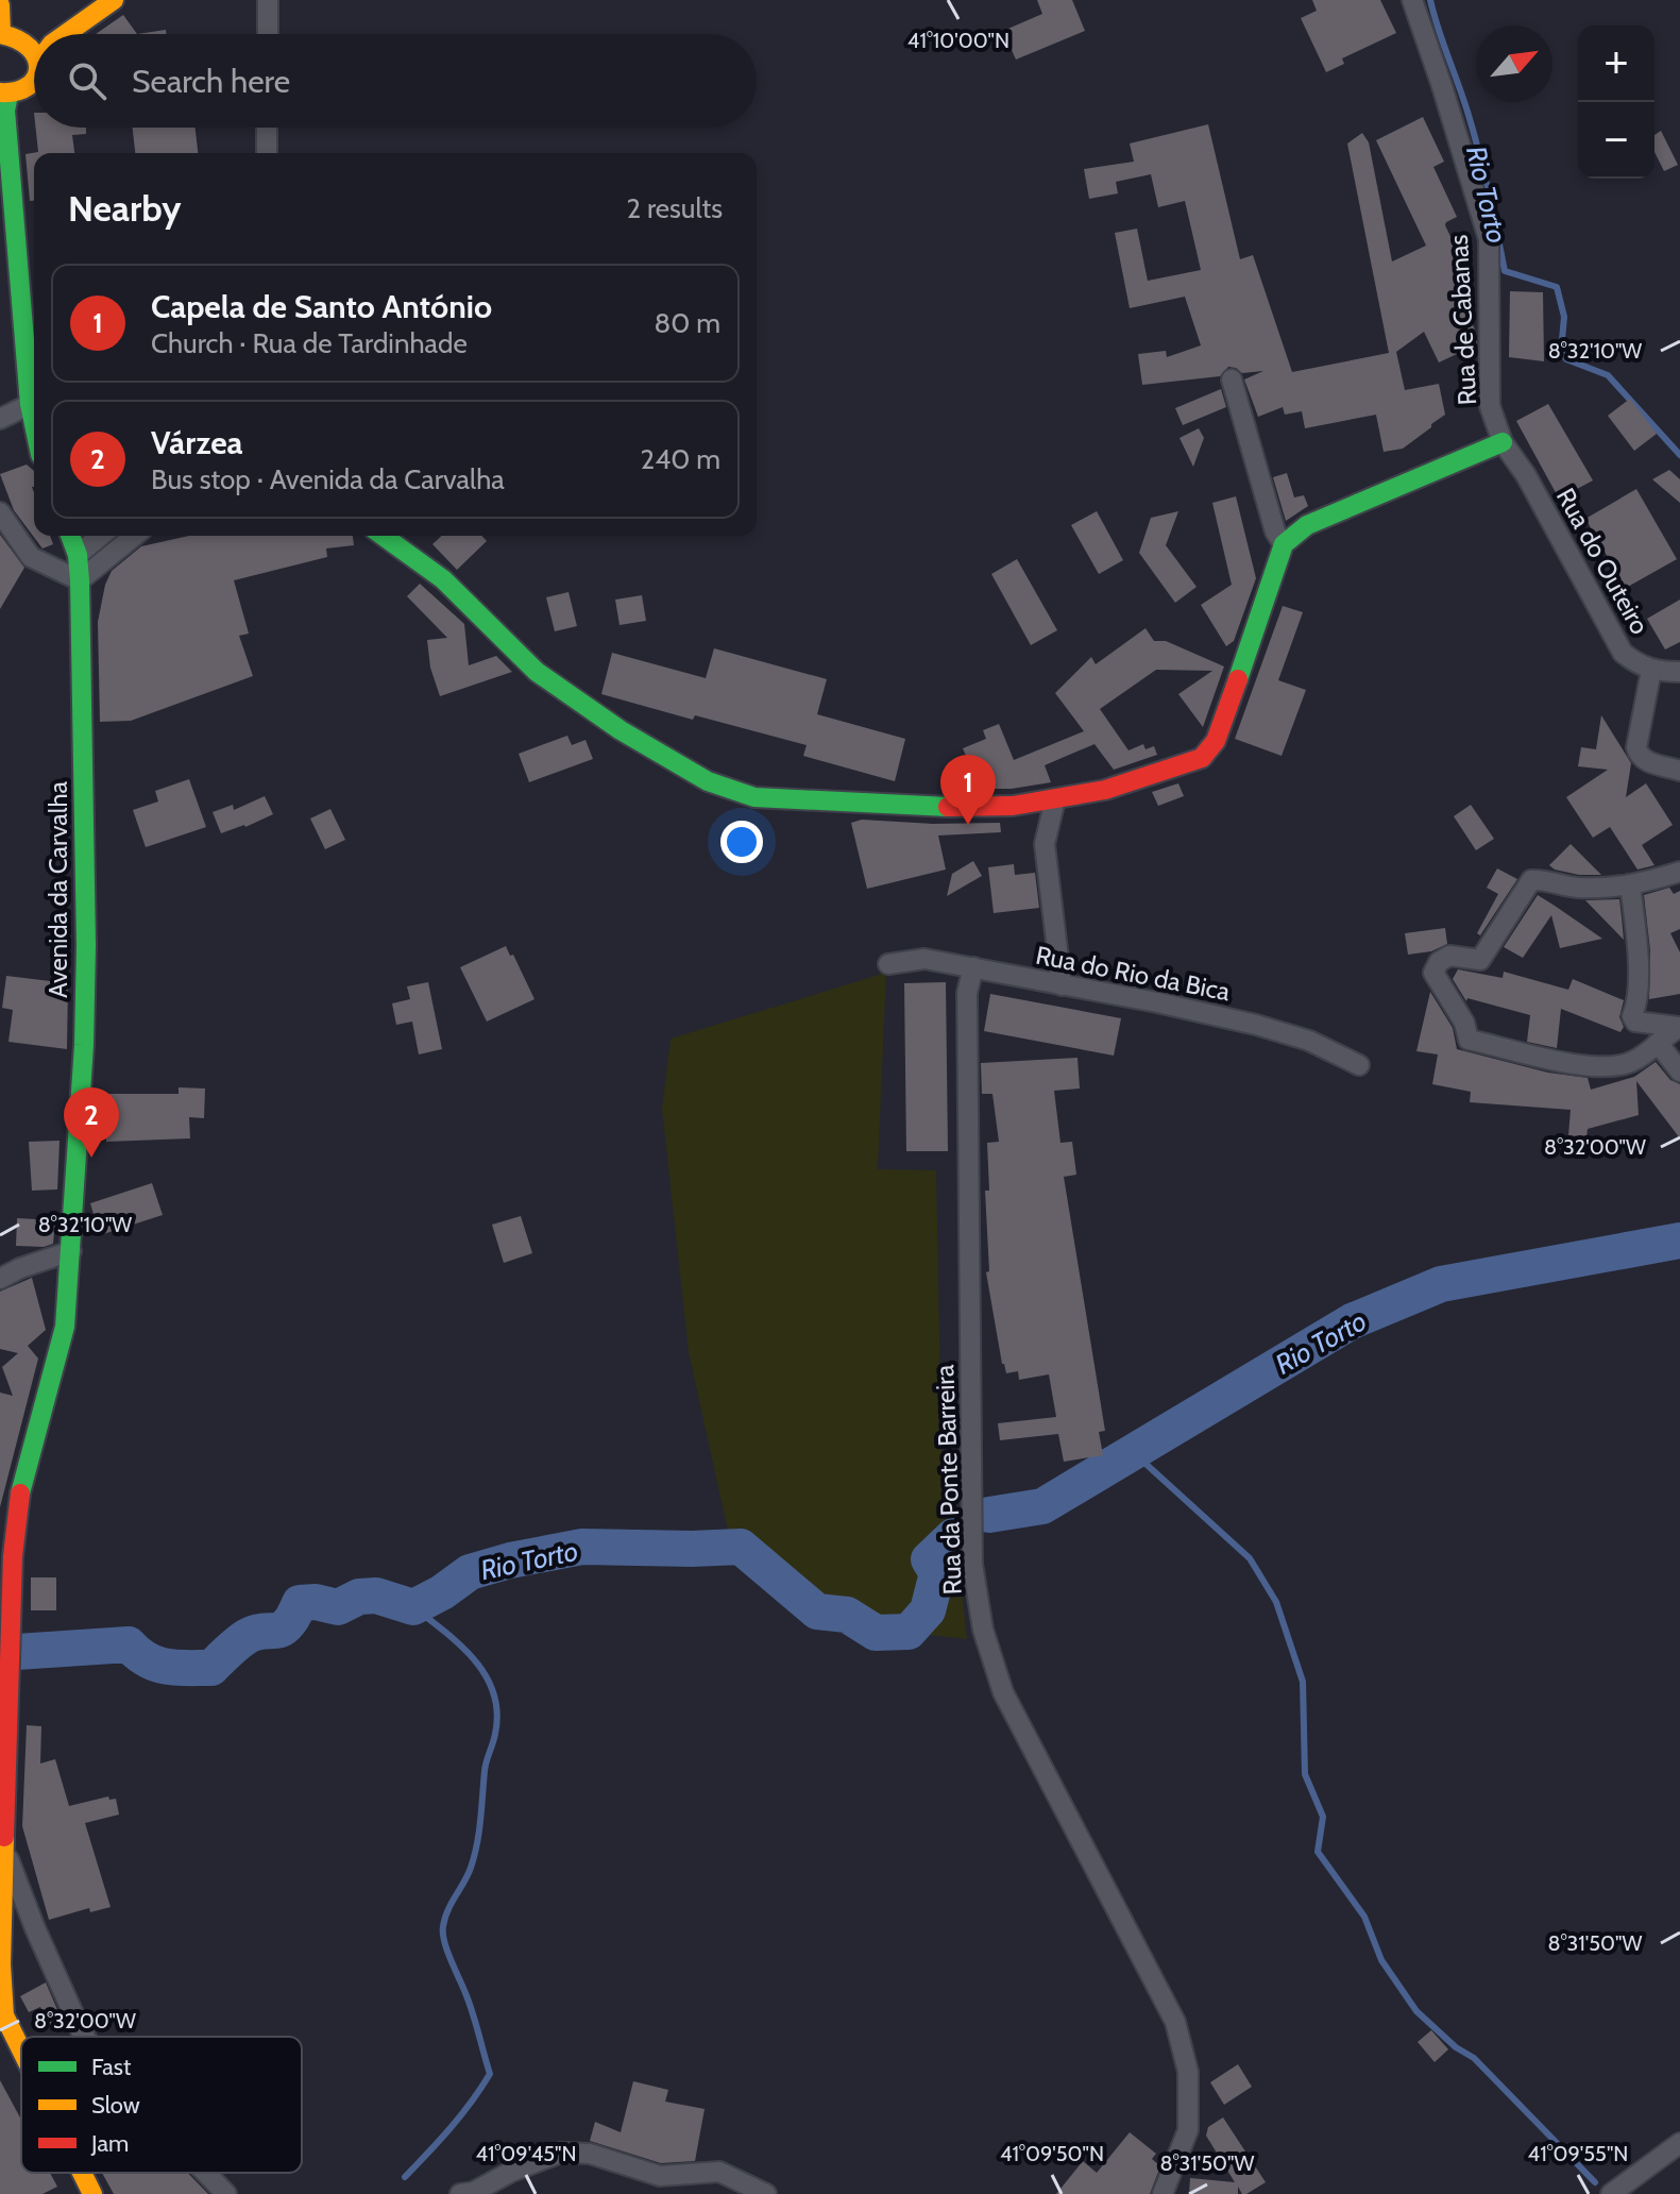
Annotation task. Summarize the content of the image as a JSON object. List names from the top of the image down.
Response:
{
  "streets": {
    "street": [
      "Rua de Cabanas",
      "Rua do Outeiro",
      "Avenida da Carvalha",
      "Rua do Rio da Bica",
      "Rua da Ponte Barreira"
    ]
  },
  "crossings": [
    ["Rua de Cabanas", "Rua do Outeiro"],
    ["Rua do Rio da Bica", "Rua da Ponte Barreira"]
  ],
  "water": ["Rio Torto"],
  "legend": ["Fast", "Slow", "Jam"],
  "north": "top right",
  "page": {
    "map_buttons": ["+", "−"],
    "search": "Search here",
    "heading": ["Nearby", "2 results"],
    "list": [
      {
        "mark": "1",
        "name": "Capela de Santo António",
        "note": "Church · Rua de Tardinhade",
        "value": "80 m"
      },
      {
        "mark": "2",
        "name": "Várzea",
        "note": "Bus stop · Avenida da Carvalha",
        "value": "240 m"
      }
    ],
    "pins": ["1", "2"]
  },
  "coordinates": [
    "41°10'00\"N",
    "8°32'10\"W",
    "8°32'00\"W",
    "8°31'50\"W",
    "41°09'45\"N",
    "41°09'50\"N",
    "41°09'55\"N"
  ]
}
